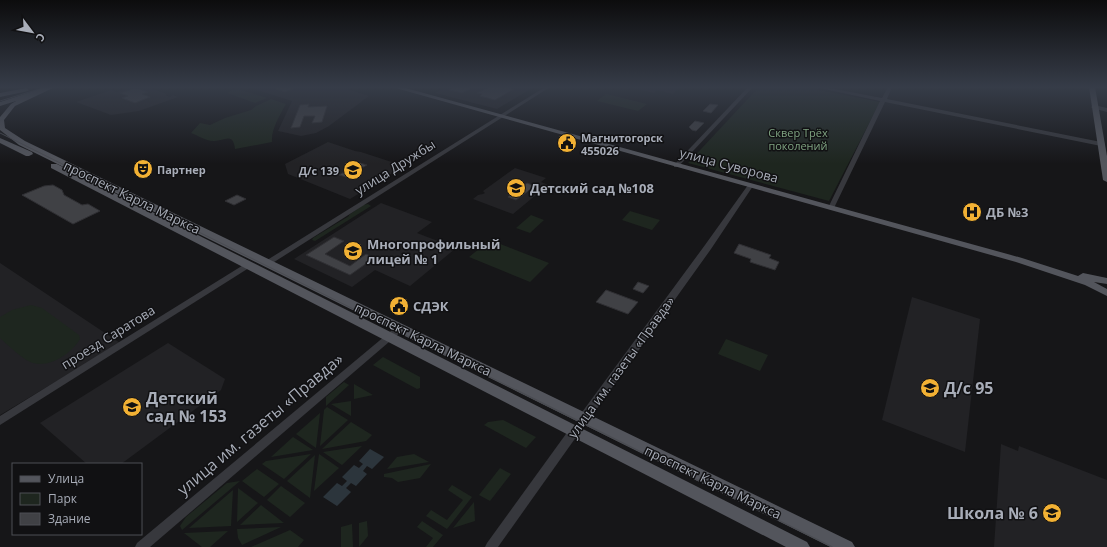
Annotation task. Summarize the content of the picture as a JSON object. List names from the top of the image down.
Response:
{
  "streets": {
    "main road": ["улица Суворова", "проспект Карла Маркса", "улица им. газеты «Правда»"],
    "street": ["улица Дружбы", "проезд Саратова"]
  },
  "crossings": [
    ["улица Суворова", "улица Дружбы"],
    ["улица Суворова", "улица им. газеты «Правда»"],
    ["улица Дружбы", "проспект Карла Маркса"],
    ["улица Дружбы", "проезд Саратова"],
    ["проспект Карла Маркса", "улица им. газеты «Правда»"]
  ],
  "parks": ["Сквер Трёх поколений"],
  "places": {
    "public building": ["Магнитогорск 455026", "СДЭК"],
    "theatre": ["Партнер"],
    "school or university": [
      "Д/с 139",
      "Детский сад №108",
      "Многопрофильный лицей № 1",
      "Д/с 95",
      "Детский сад № 153",
      "Школа № 6"
    ],
    "hospital": ["ДБ №3"]
  },
  "legend": ["Улица", "Парк", "Здание"],
  "north": "bottom right"
}
